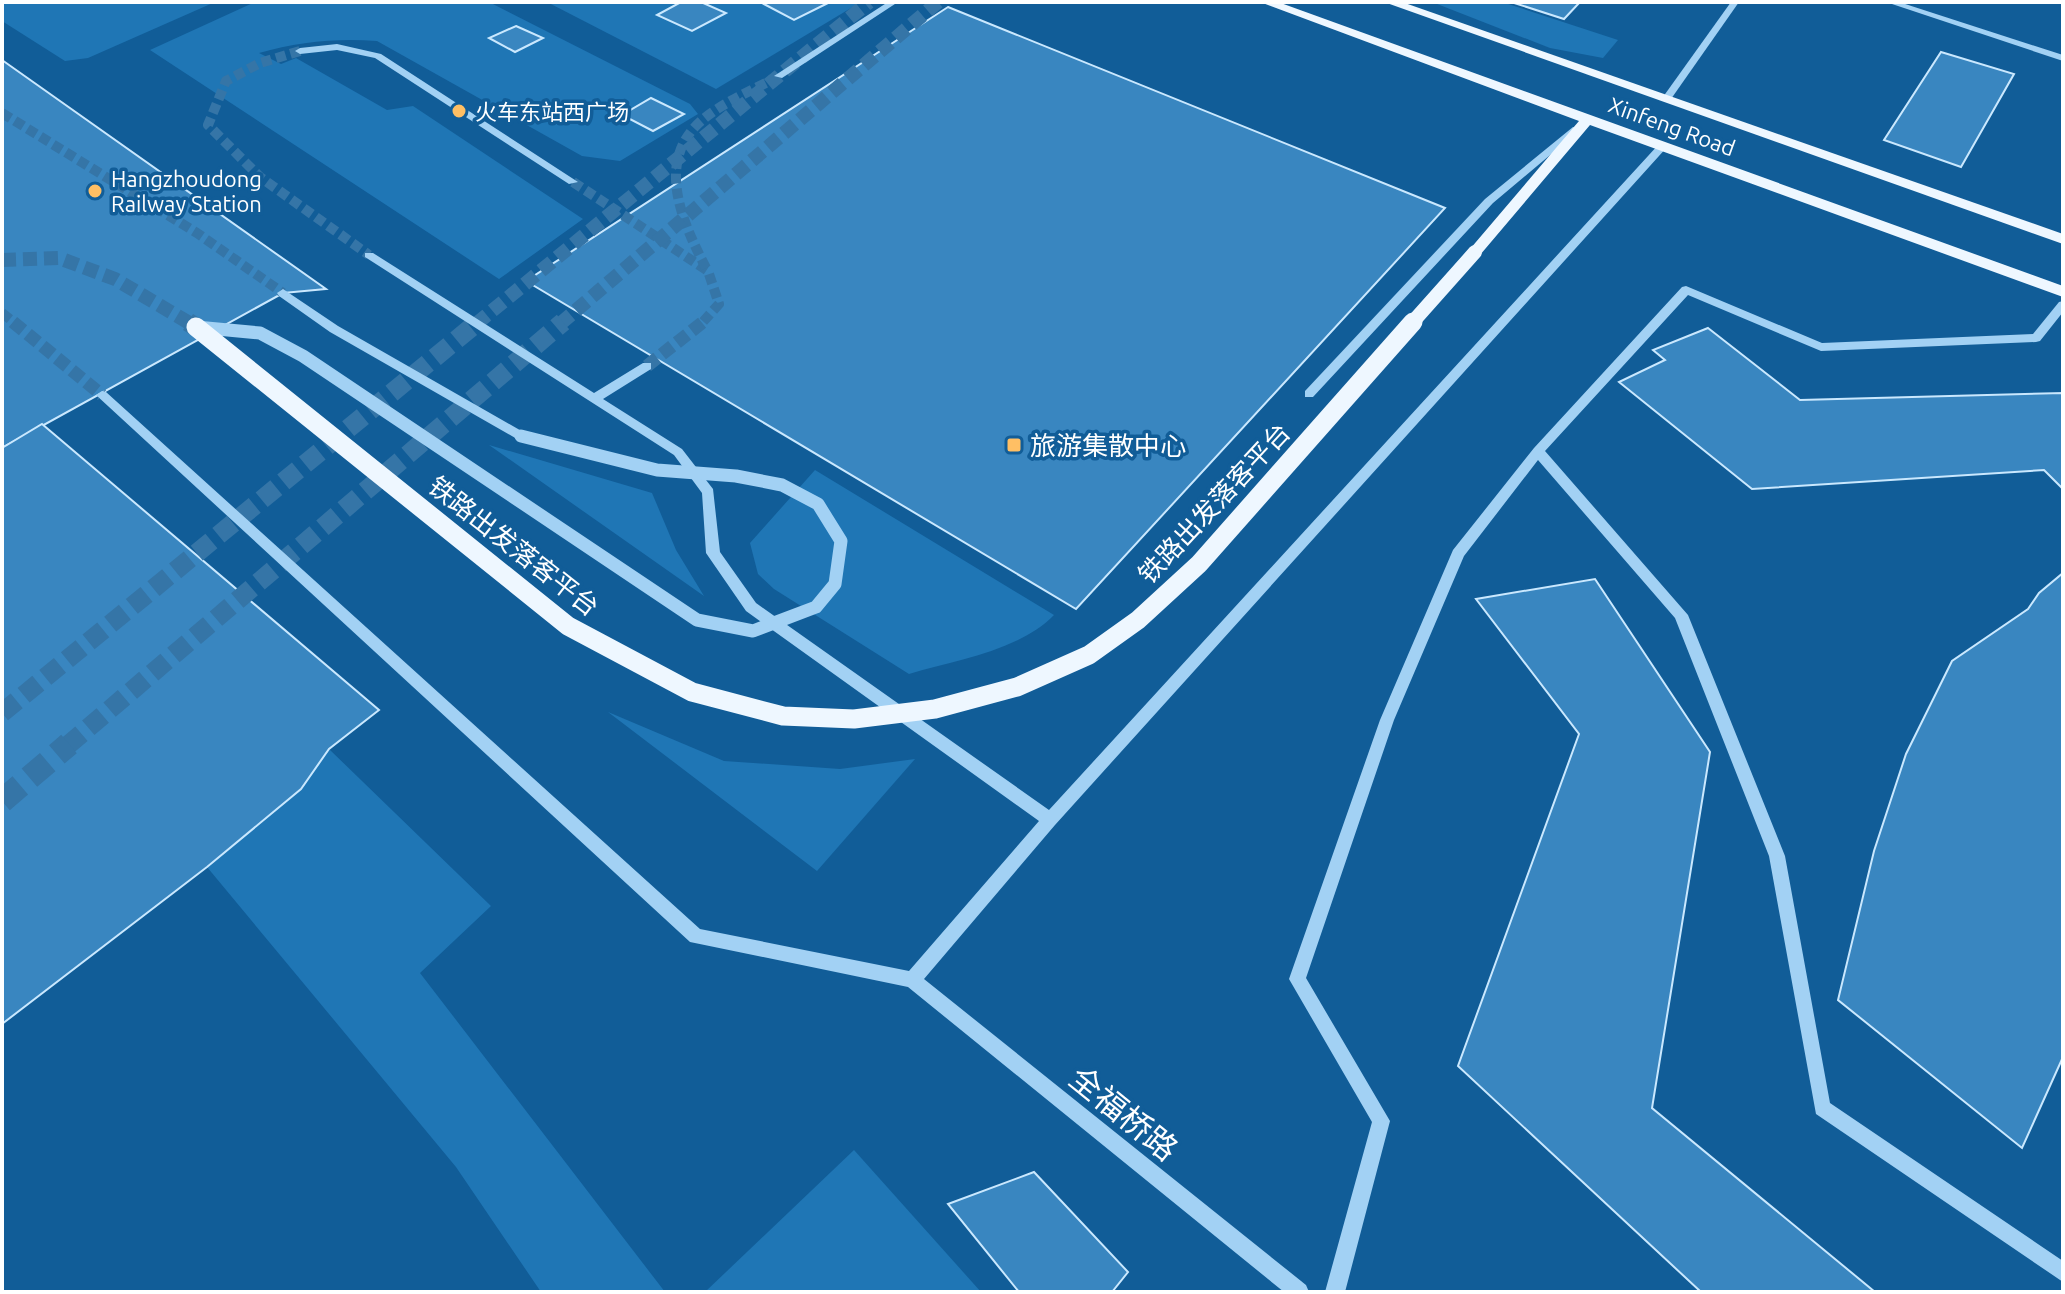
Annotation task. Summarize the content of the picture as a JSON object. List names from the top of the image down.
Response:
{
  "streets": {
    "main road": ["Xinfeng Road", "铁路出发落客平台"],
    "street": ["全福桥路"]
  },
  "crossings": [
    ["Xinfeng Road", "铁路出发落客平台"]
  ],
  "places": {
    "other": ["火车东站西广场", "Hangzhoudong Railway Station"],
    "transit": ["旅游集散中心"]
  }
}
